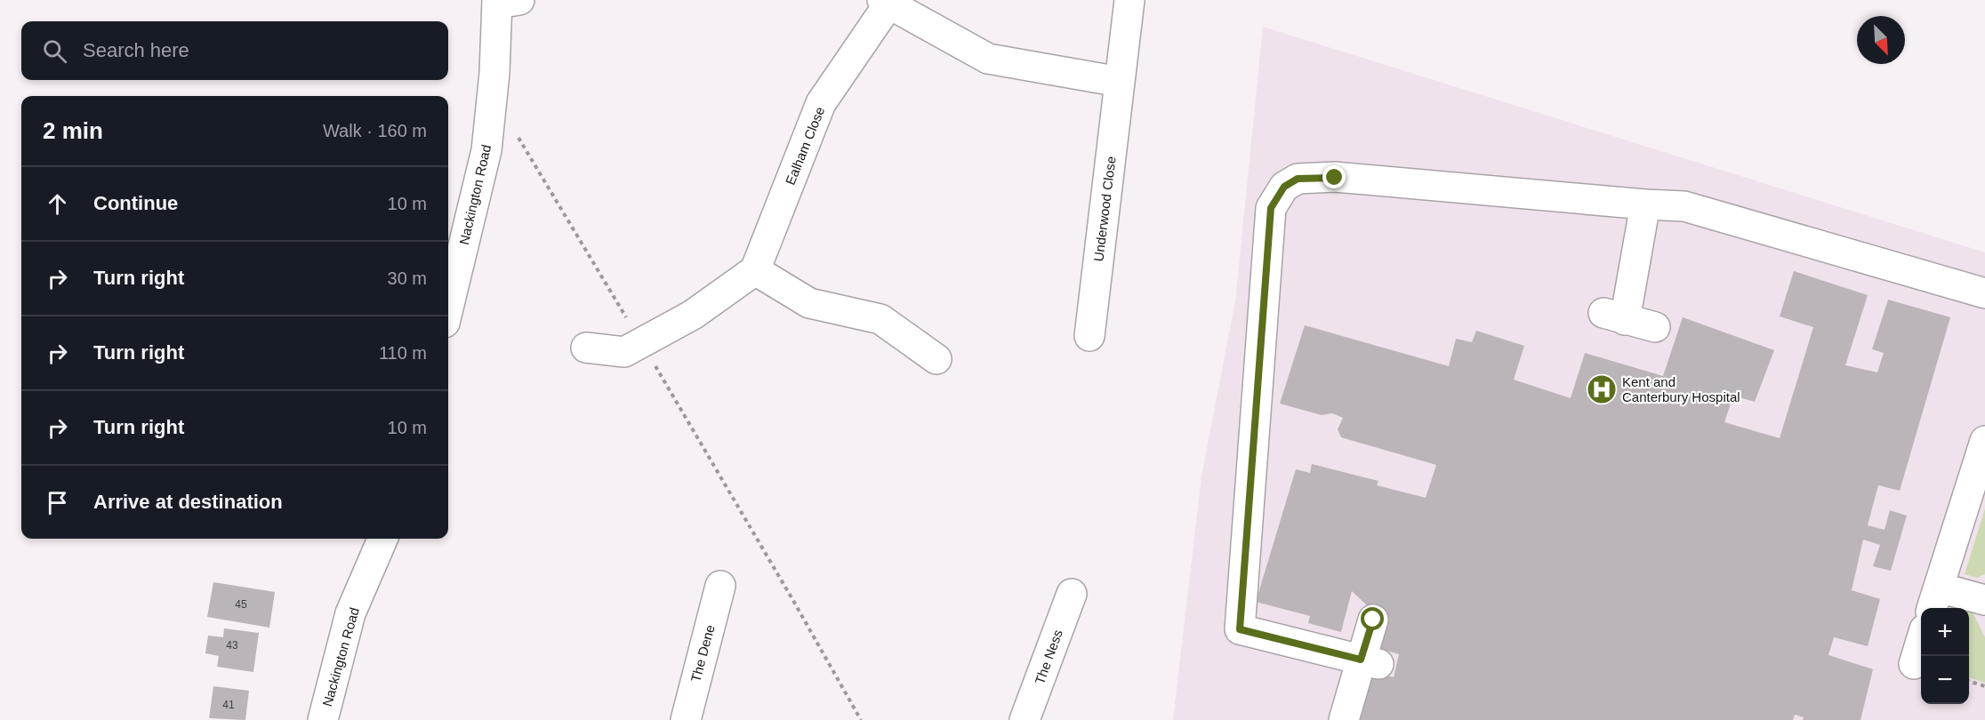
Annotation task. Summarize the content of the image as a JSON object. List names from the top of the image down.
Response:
{
  "streets": {
    "street": [
      "Ealham Close",
      "Nackington Road",
      "Underwood Close",
      "The Dene",
      "The Ness"
    ]
  },
  "places": {
    "hospital": ["Kent and Canterbury Hospital"]
  },
  "house_numbers": ["45", "43", "41"],
  "north": "bottom right",
  "page": {
    "search": "Search here",
    "heading": ["2 min", "Walk · 160 m"],
    "list": [
      ["Continue", "10 m"],
      ["Turn right", "30 m"],
      ["Turn right", "110 m"],
      ["Turn right", "10 m"],
      "Arrive at destination"
    ],
    "map_buttons": ["+", "−"]
  }
}
